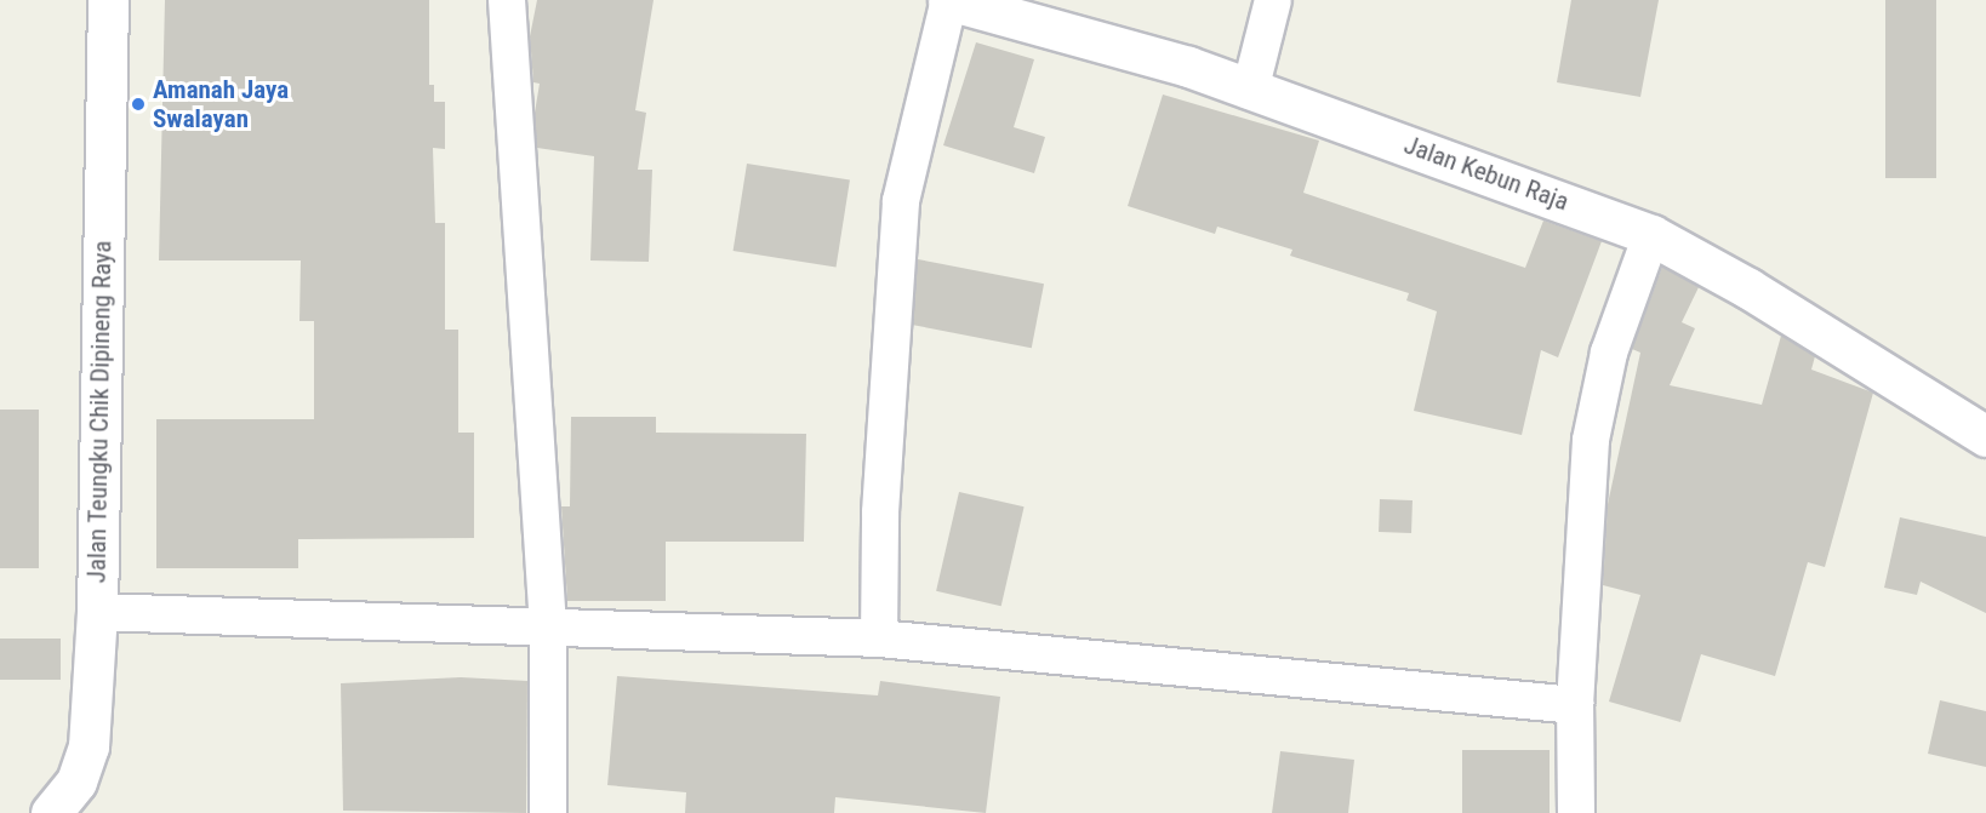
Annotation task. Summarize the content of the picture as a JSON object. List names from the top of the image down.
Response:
{
  "streets": {
    "street": ["Jalan Kebun Raja", "Jalan Teungku Chik Dipineng Raya"]
  },
  "places": ["Amanah Jaya Swalayan"]
}
